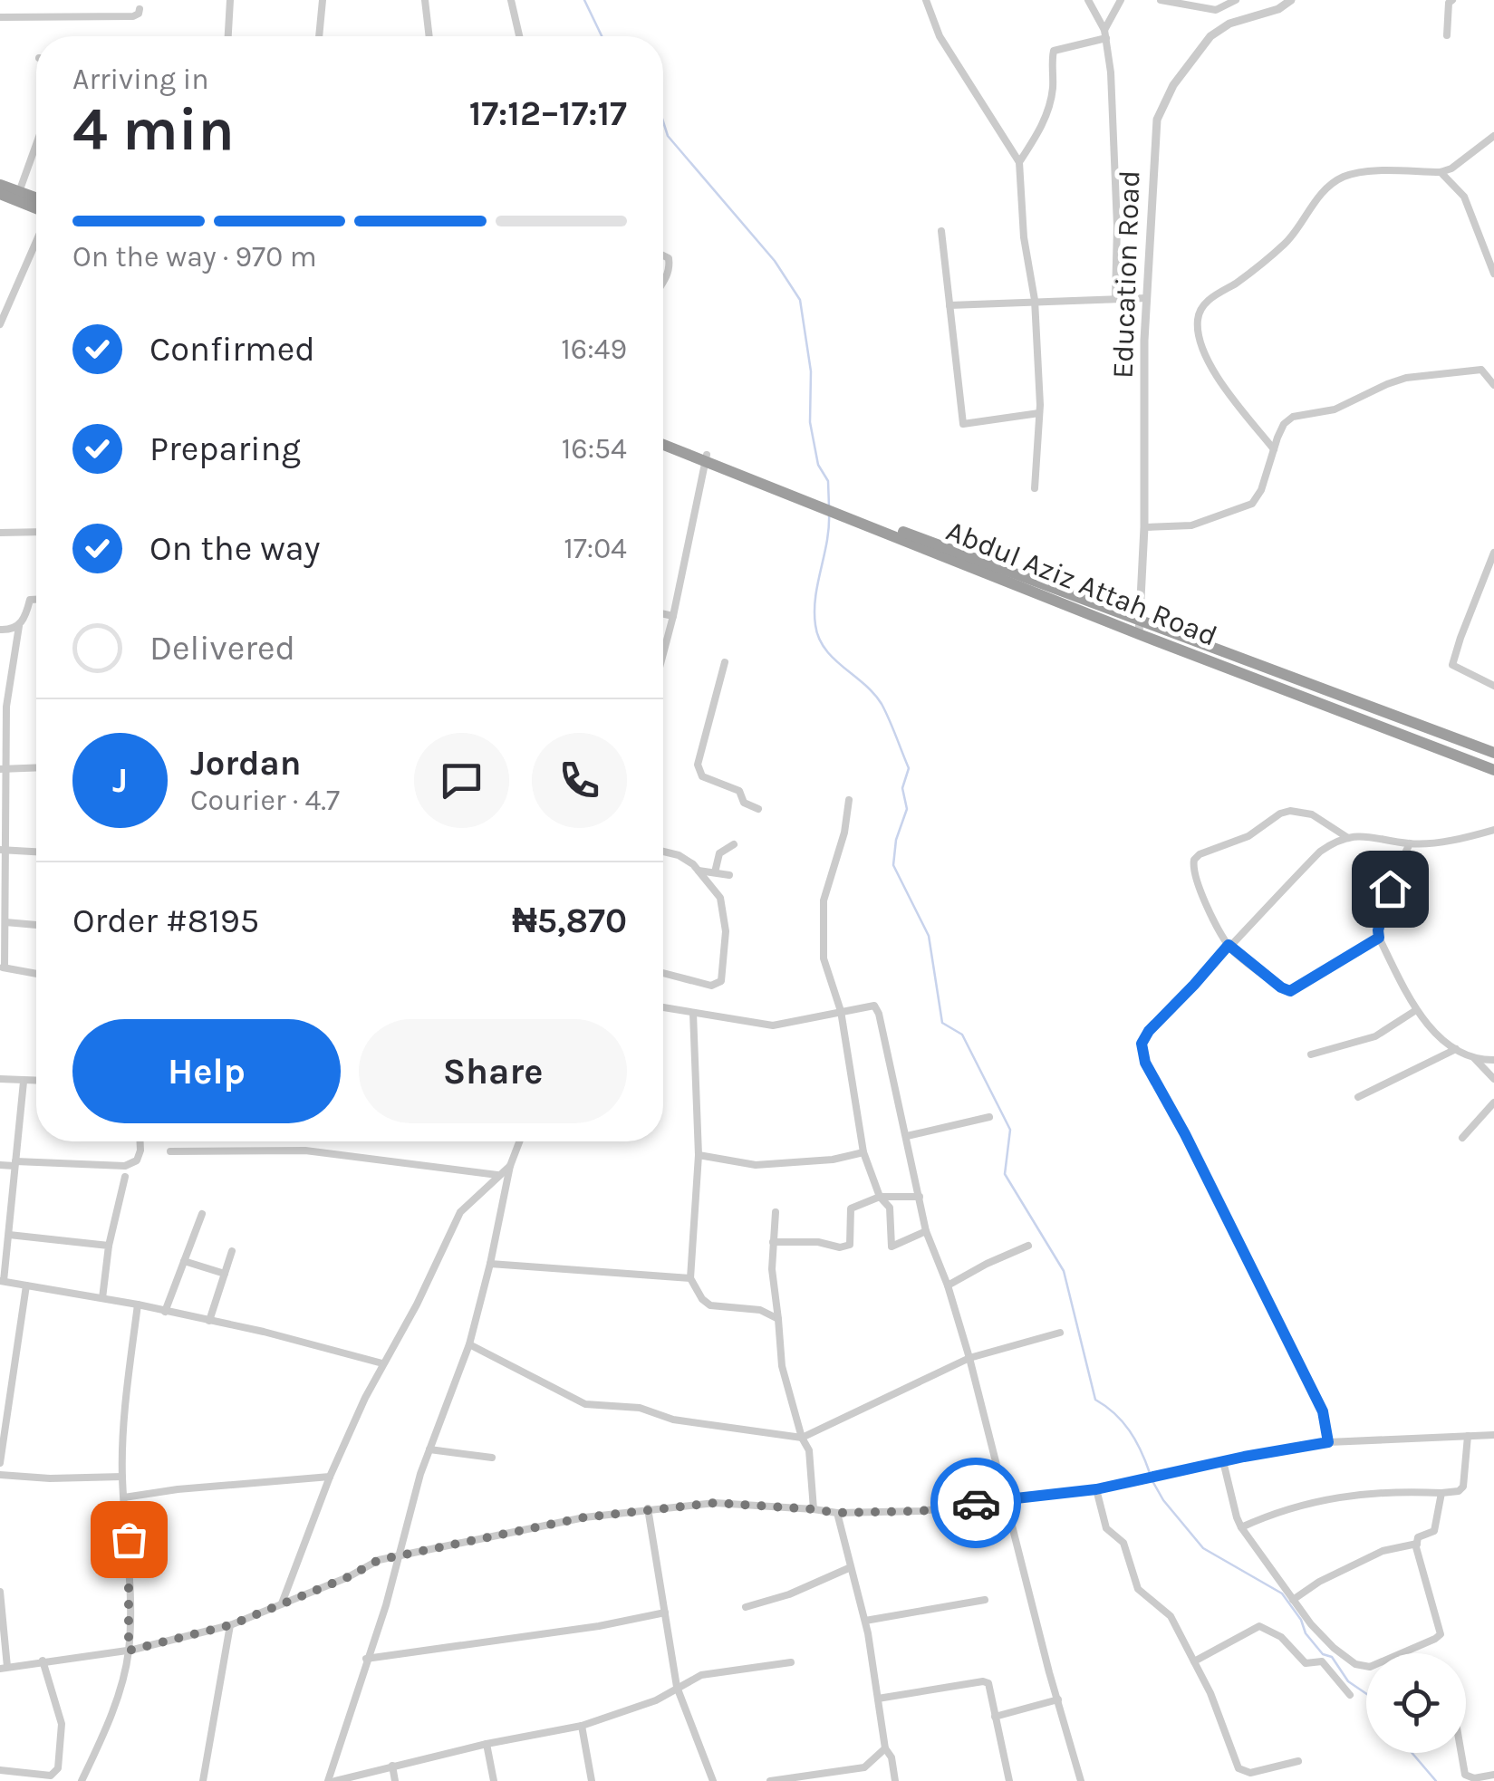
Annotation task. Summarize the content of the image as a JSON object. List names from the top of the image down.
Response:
{
  "streets": {
    "highway": ["Abdul Aziz Attah Road"],
    "street": ["Education Road"]
  },
  "crossings": [
    ["Education Road", "Abdul Aziz Attah Road"]
  ],
  "page": {
    "heading": ["4 min", "Arriving in", "17:12–17:17"],
    "panel": [
      "Jordan",
      "Courier · 4.7",
      "Order #8195",
      "₦5,870"
    ],
    "bar": "On the way · 970 m",
    "list": [
      ["Confirmed", "16:49"],
      ["Preparing", "16:54"],
      ["On the way", "17:04"],
      "Delivered"
    ],
    "round": "J",
    "buttons": ["Help", "Share"]
  }
}
